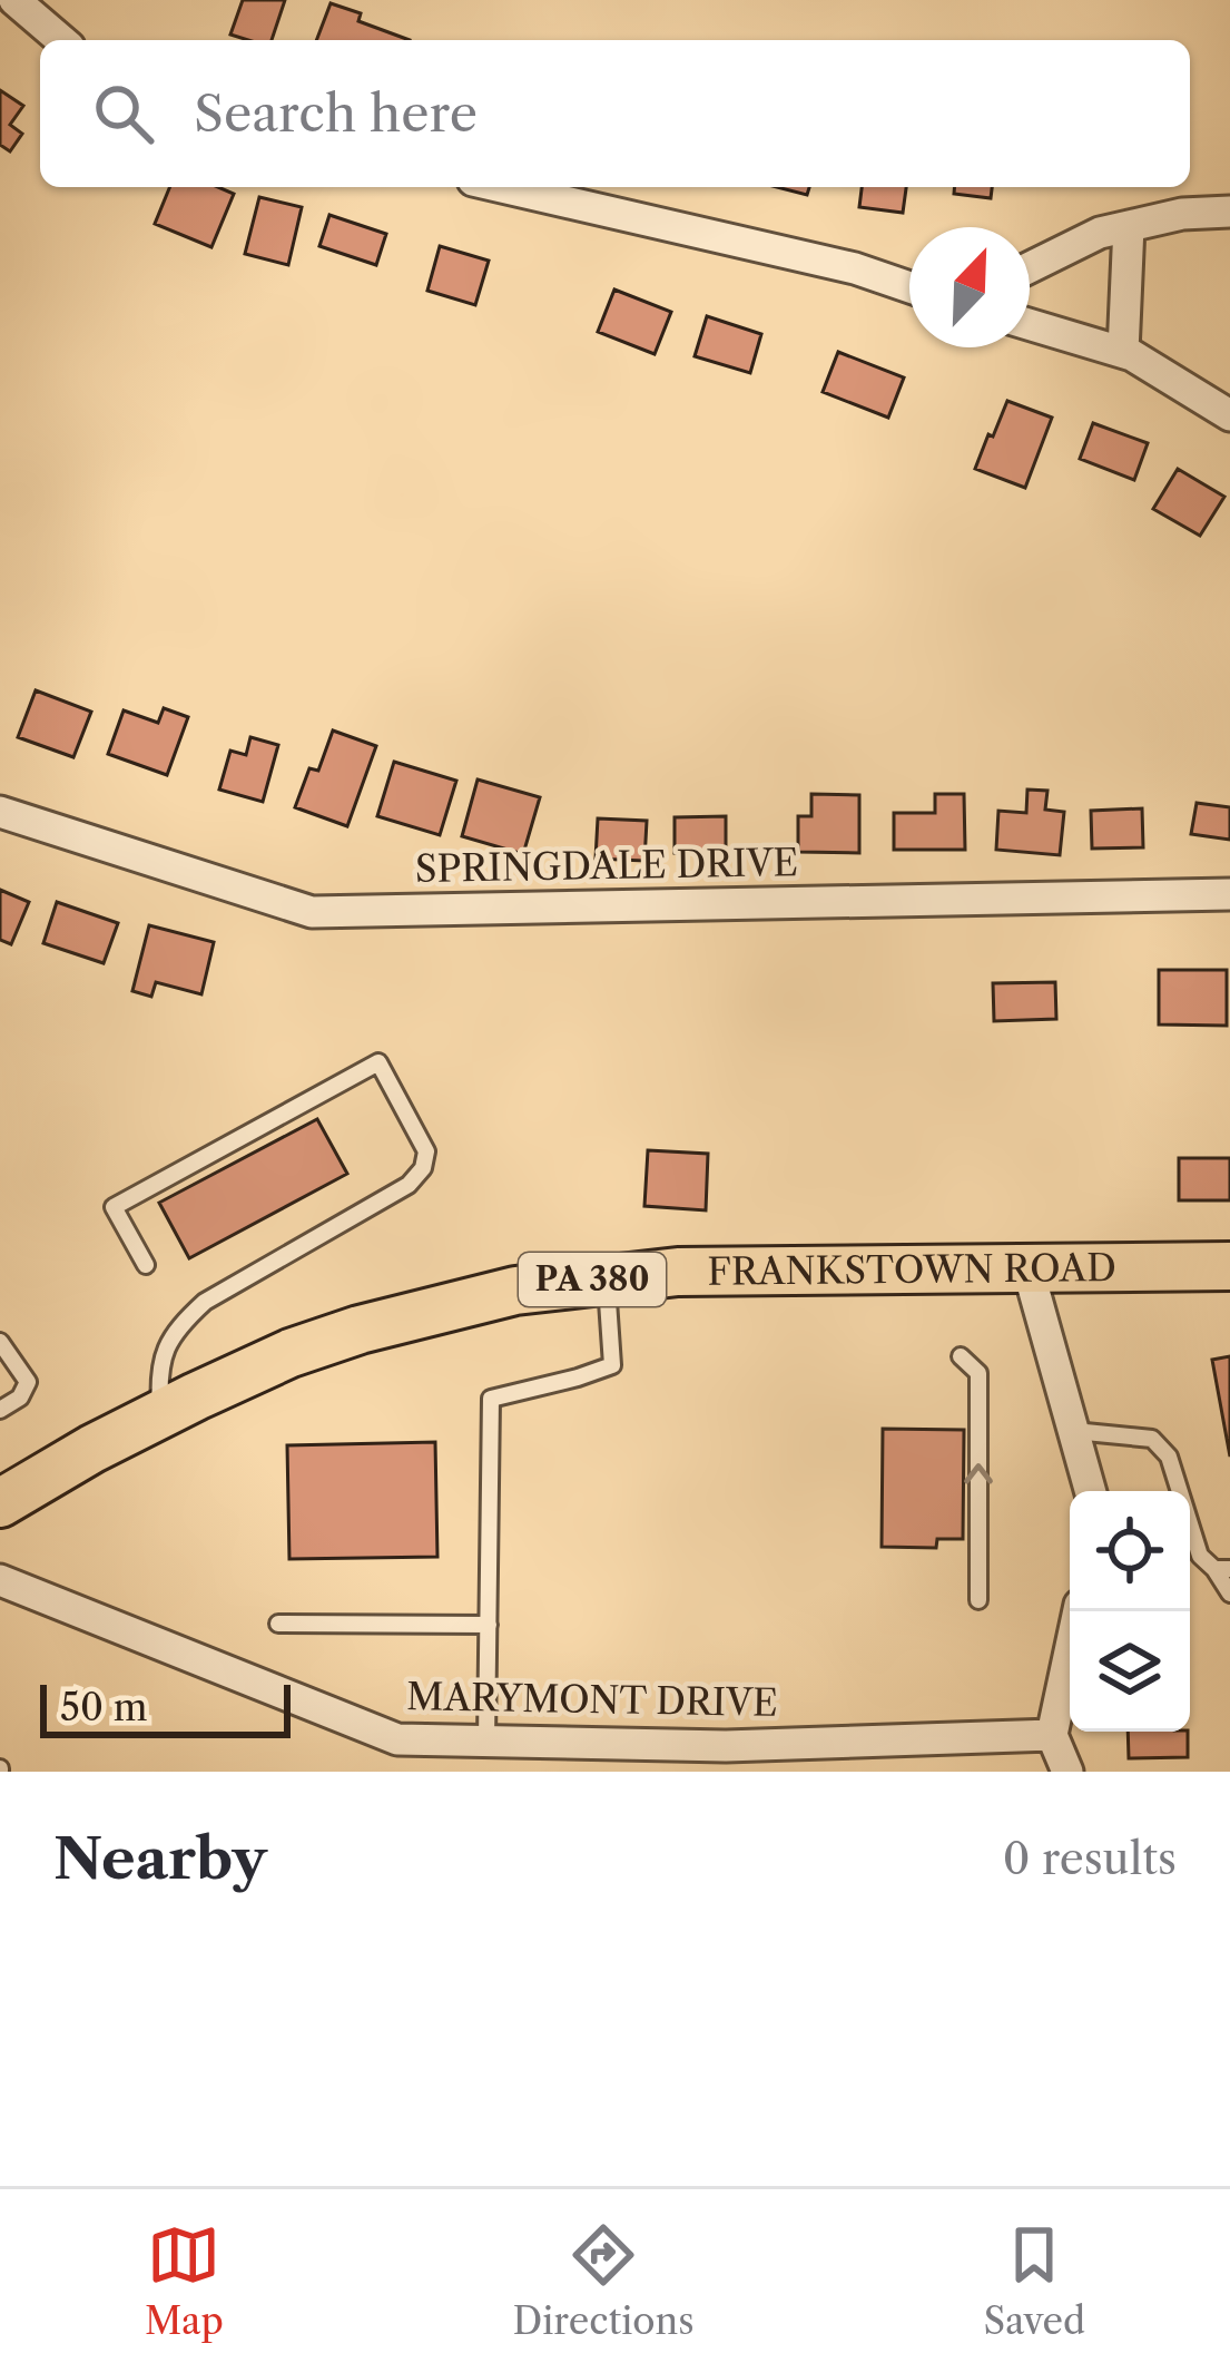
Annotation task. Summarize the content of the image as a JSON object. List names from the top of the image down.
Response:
{
  "streets": {
    "main road": ["FRANKSTOWN ROAD", "PA 380"],
    "street": ["SPRINGDALE DRIVE", "MARYMONT DRIVE"]
  },
  "scale_bar": "50 m",
  "north": "top right",
  "page": {
    "search": "Search here",
    "scale": "50 m",
    "heading": ["Nearby", "0 results"],
    "nav": ["Map", "Directions", "Saved"]
  }
}
